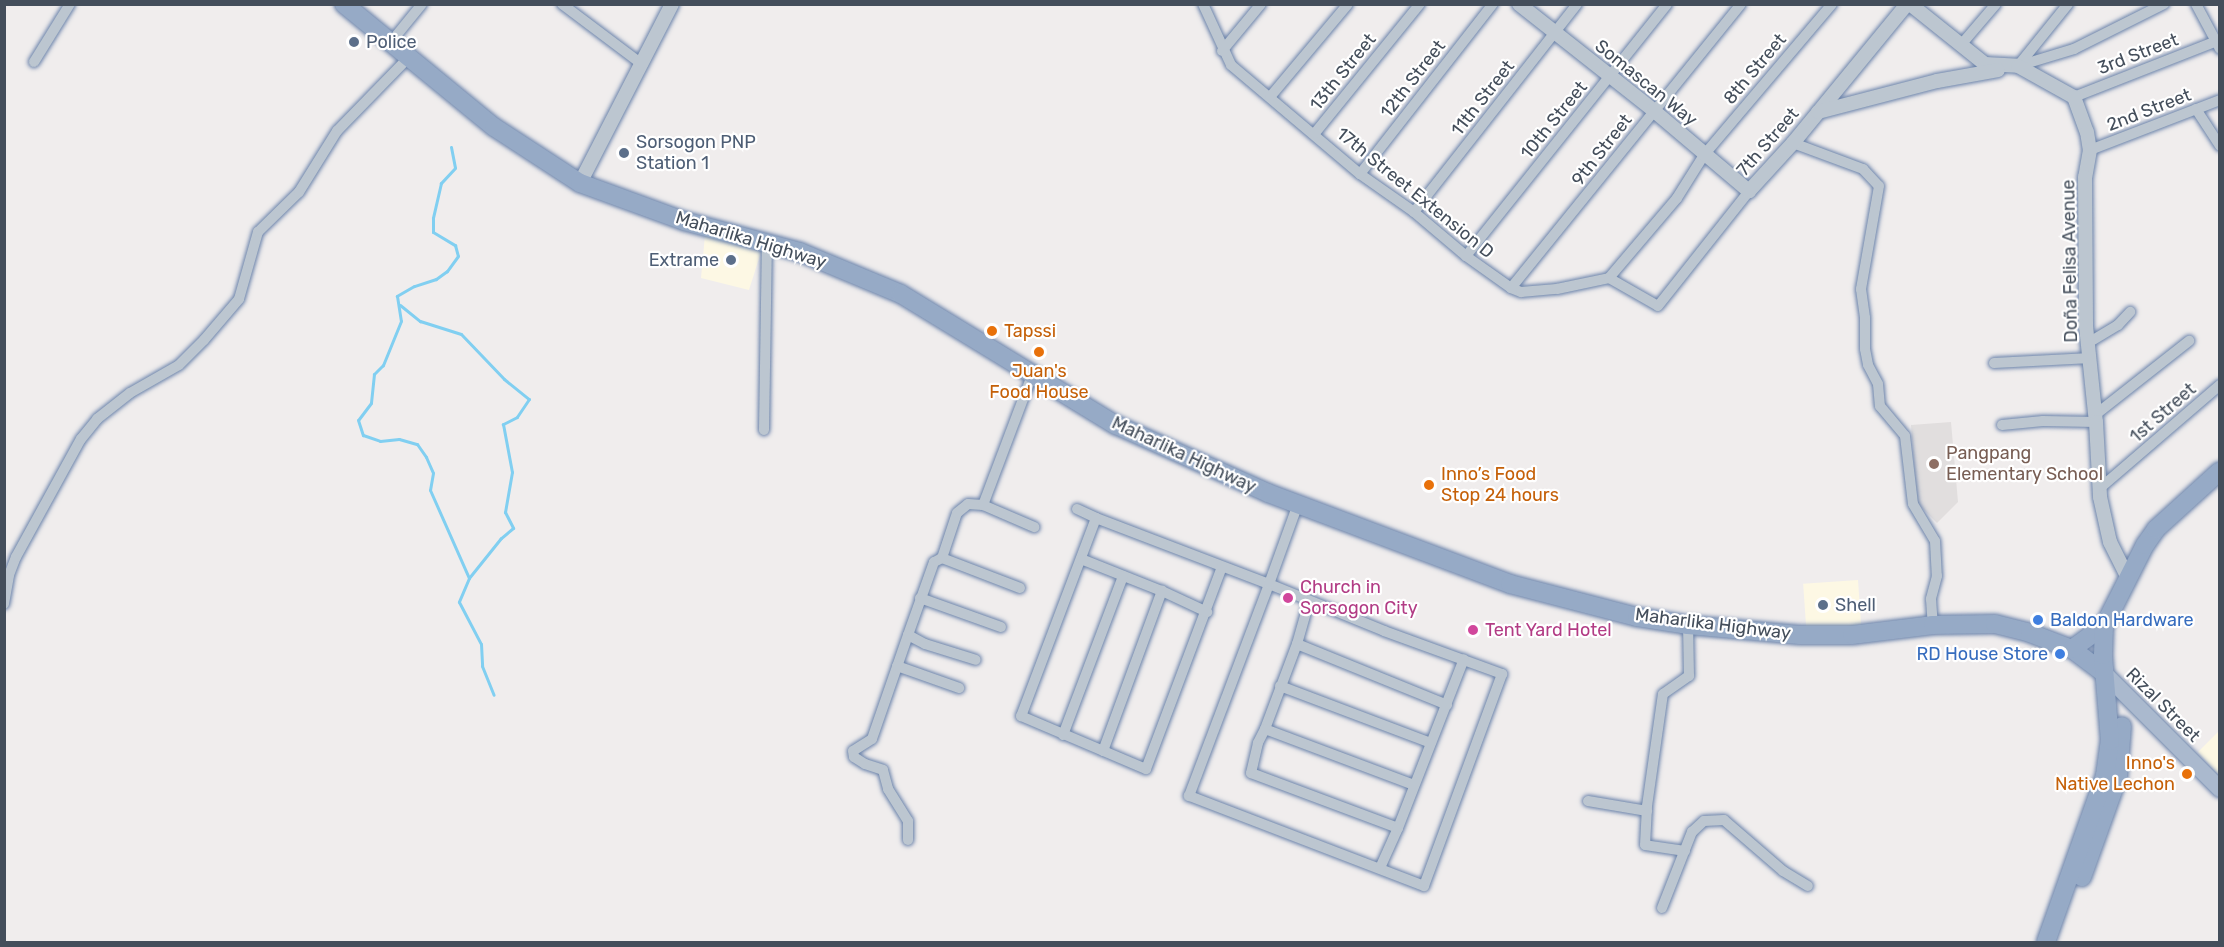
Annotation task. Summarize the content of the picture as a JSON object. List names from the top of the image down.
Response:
{
  "streets": {
    "highway": ["Maharlika Highway"],
    "main road": ["Rizal Street"],
    "street": [
      "3rd Street",
      "8th Street",
      "13th Street",
      "12th Street",
      "Somascan Way",
      "11th Street",
      "2nd Street",
      "10th Street",
      "7th Street",
      "9th Street",
      "17th Street Extension D",
      "Doña Felisa Avenue",
      "1st Street"
    ]
  },
  "crossings": [
    ["3rd Street", "Doña Felisa Avenue"],
    ["8th Street", "Somascan Way"],
    ["8th Street", "7th Street"],
    ["13th Street", "17th Street Extension D"],
    ["12th Street", "17th Street Extension D"],
    ["Somascan Way", "11th Street"],
    ["Somascan Way", "10th Street"],
    ["Somascan Way", "7th Street"],
    ["Somascan Way", "9th Street"],
    ["11th Street", "17th Street Extension D"],
    ["2nd Street", "Doña Felisa Avenue"],
    ["10th Street", "17th Street Extension D"],
    ["9th Street", "17th Street Extension D"],
    ["Maharlika Highway", "Rizal Street"],
    ["Doña Felisa Avenue", "1st Street"]
  ],
  "places": [
    "Police",
    "Sorsogon PNP Station 1",
    "Extrame",
    "Tapssi",
    "Juan's Food House",
    "Pangpang Elementary School",
    "Inno’s Food Stop 24 hours",
    "Church in Sorsogon City",
    "Shell",
    "Baldon Hardware",
    "Tent Yard Hotel",
    "RD House Store",
    "Inno's Native Lechon"
  ]
}
